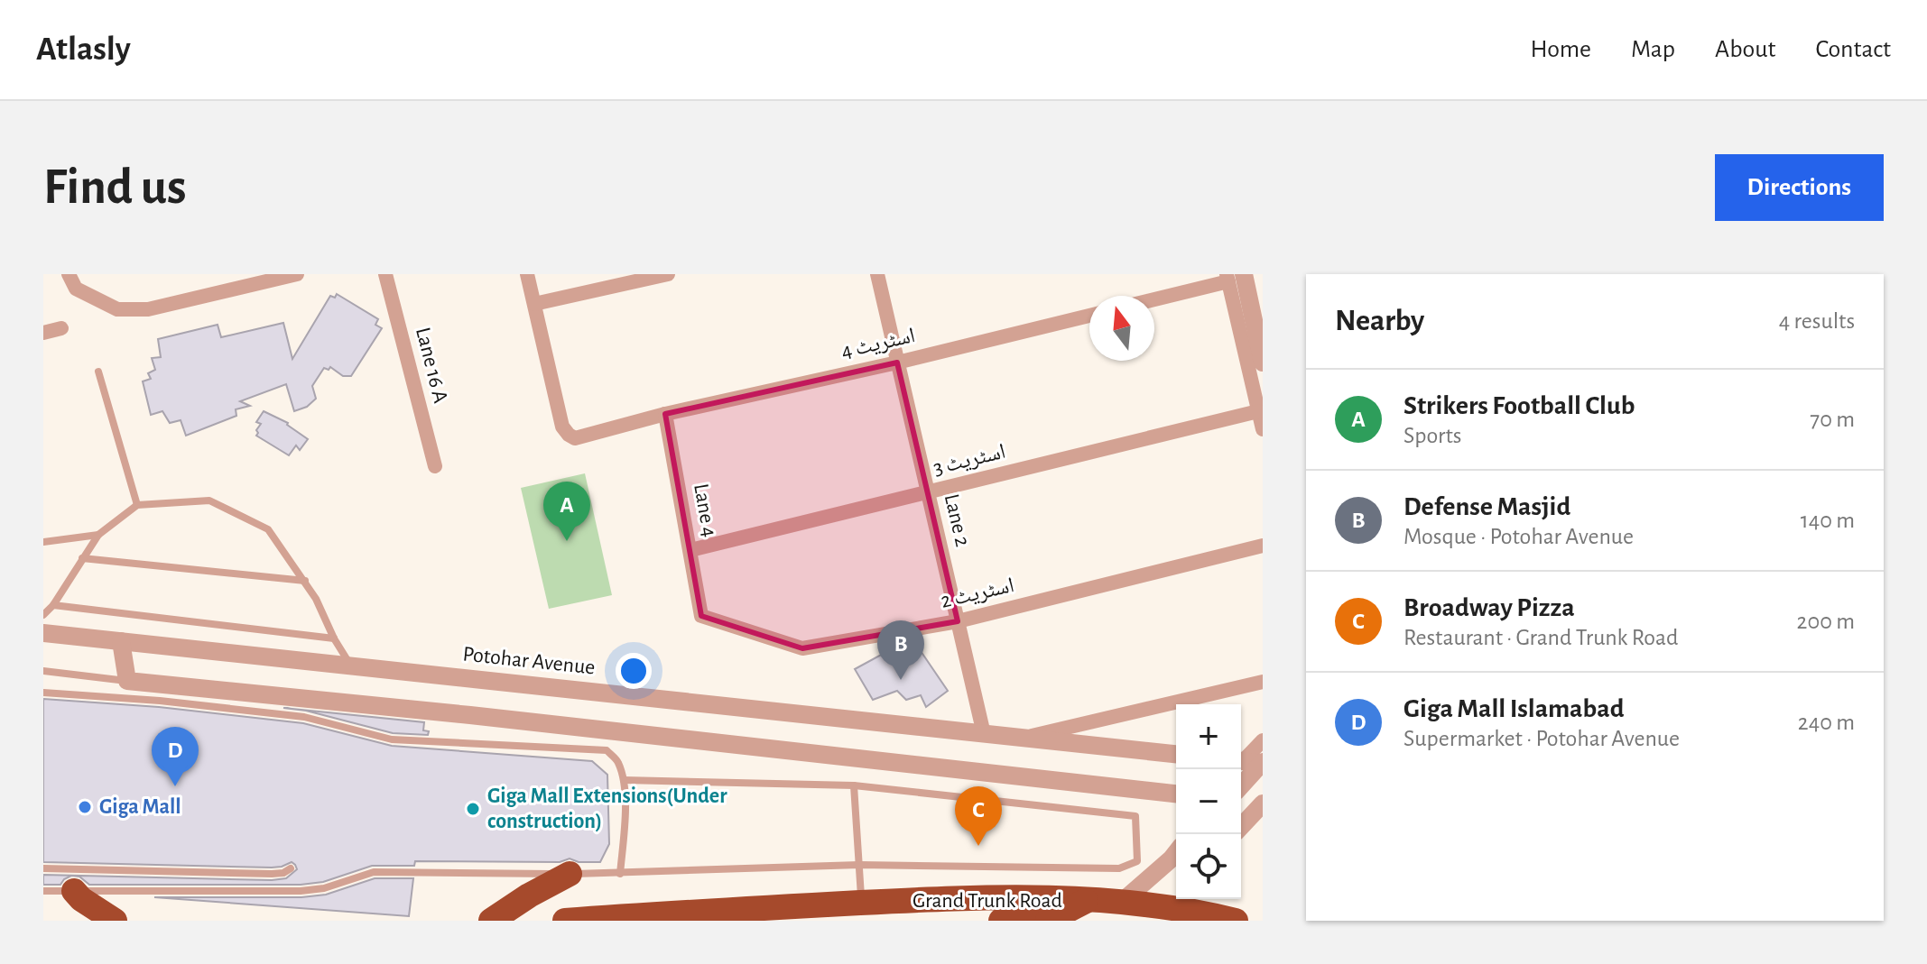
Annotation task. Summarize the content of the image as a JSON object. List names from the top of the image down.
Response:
{
  "streets": {
    "highway": ["Grand Trunk Road"],
    "street": [
      "اسٹریٹ 4",
      "Lane 16 A",
      "اسٹریٹ 3",
      "Lane 4",
      "Lane 2",
      "اسٹریٹ 2",
      "Potohar Avenue"
    ]
  },
  "crossings": [
    ["اسٹریٹ 4", "Lane 4"],
    ["اسٹریٹ 4", "Lane 2"],
    ["اسٹریٹ 3", "Lane 4"],
    ["اسٹریٹ 3", "Lane 2"],
    ["Lane 4", "اسٹریٹ 2"],
    ["Lane 2", "اسٹریٹ 2"],
    ["Lane 2", "Potohar Avenue"]
  ],
  "places": ["Giga Mall", "Giga Mall Extensions(Under construction)"],
  "north": "top",
  "page": {
    "header": "Atlasly",
    "nav": [
      "Home",
      "Map",
      "About",
      "Contact"
    ],
    "buttons": "Directions",
    "title": "Find us",
    "heading": ["Nearby", "4 results"],
    "list": [
      {
        "mark": "A",
        "name": "Strikers Football Club",
        "note": "Sports",
        "value": "70 m"
      },
      {
        "mark": "B",
        "name": "Defense Masjid",
        "note": "Mosque · Potohar Avenue",
        "value": "140 m"
      },
      {
        "mark": "C",
        "name": "Broadway Pizza",
        "note": "Restaurant · Grand Trunk Road",
        "value": "200 m"
      },
      {
        "mark": "D",
        "name": "Giga Mall Islamabad",
        "note": "Supermarket · Potohar Avenue",
        "value": "240 m"
      }
    ],
    "pins": [
      "A",
      "B",
      "D",
      "C"
    ],
    "map_buttons": ["+", "−"]
  }
}
